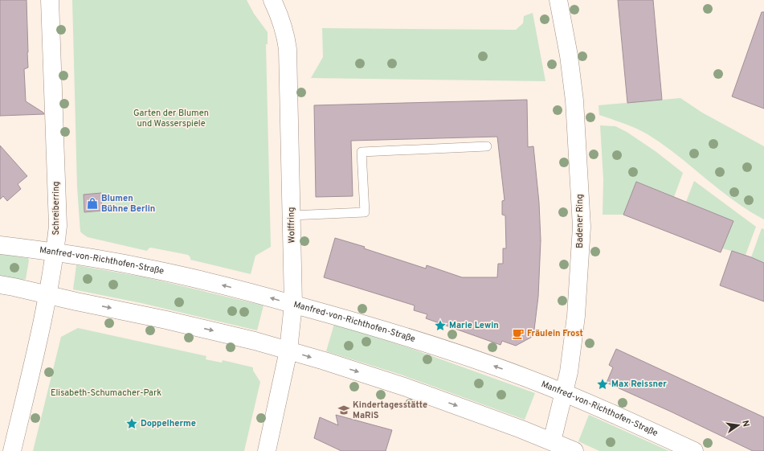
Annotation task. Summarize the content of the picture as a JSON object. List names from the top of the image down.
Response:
{
  "streets": {
    "street": [
      "Schreiberring",
      "Badener Ring",
      "Wolffring",
      "Manfred-von-Richthofen-Straße"
    ]
  },
  "crossings": [
    ["Schreiberring", "Manfred-von-Richthofen-Straße"],
    ["Badener Ring", "Manfred-von-Richthofen-Straße"],
    ["Wolffring", "Manfred-von-Richthofen-Straße"]
  ],
  "parks": ["Garten der Blumen und Wasserspiele", "Elisabeth-Schumacher-Park"],
  "places": {
    "shop": ["Blumen Bühne Berlin"],
    "place": ["Marie Lewin", "Max Reissner", "Doppelherme"],
    "cafe": ["Fräulein Frost"],
    "school or university": ["Kindertagesstätte MaRiS"]
  },
  "north": "right"
}
